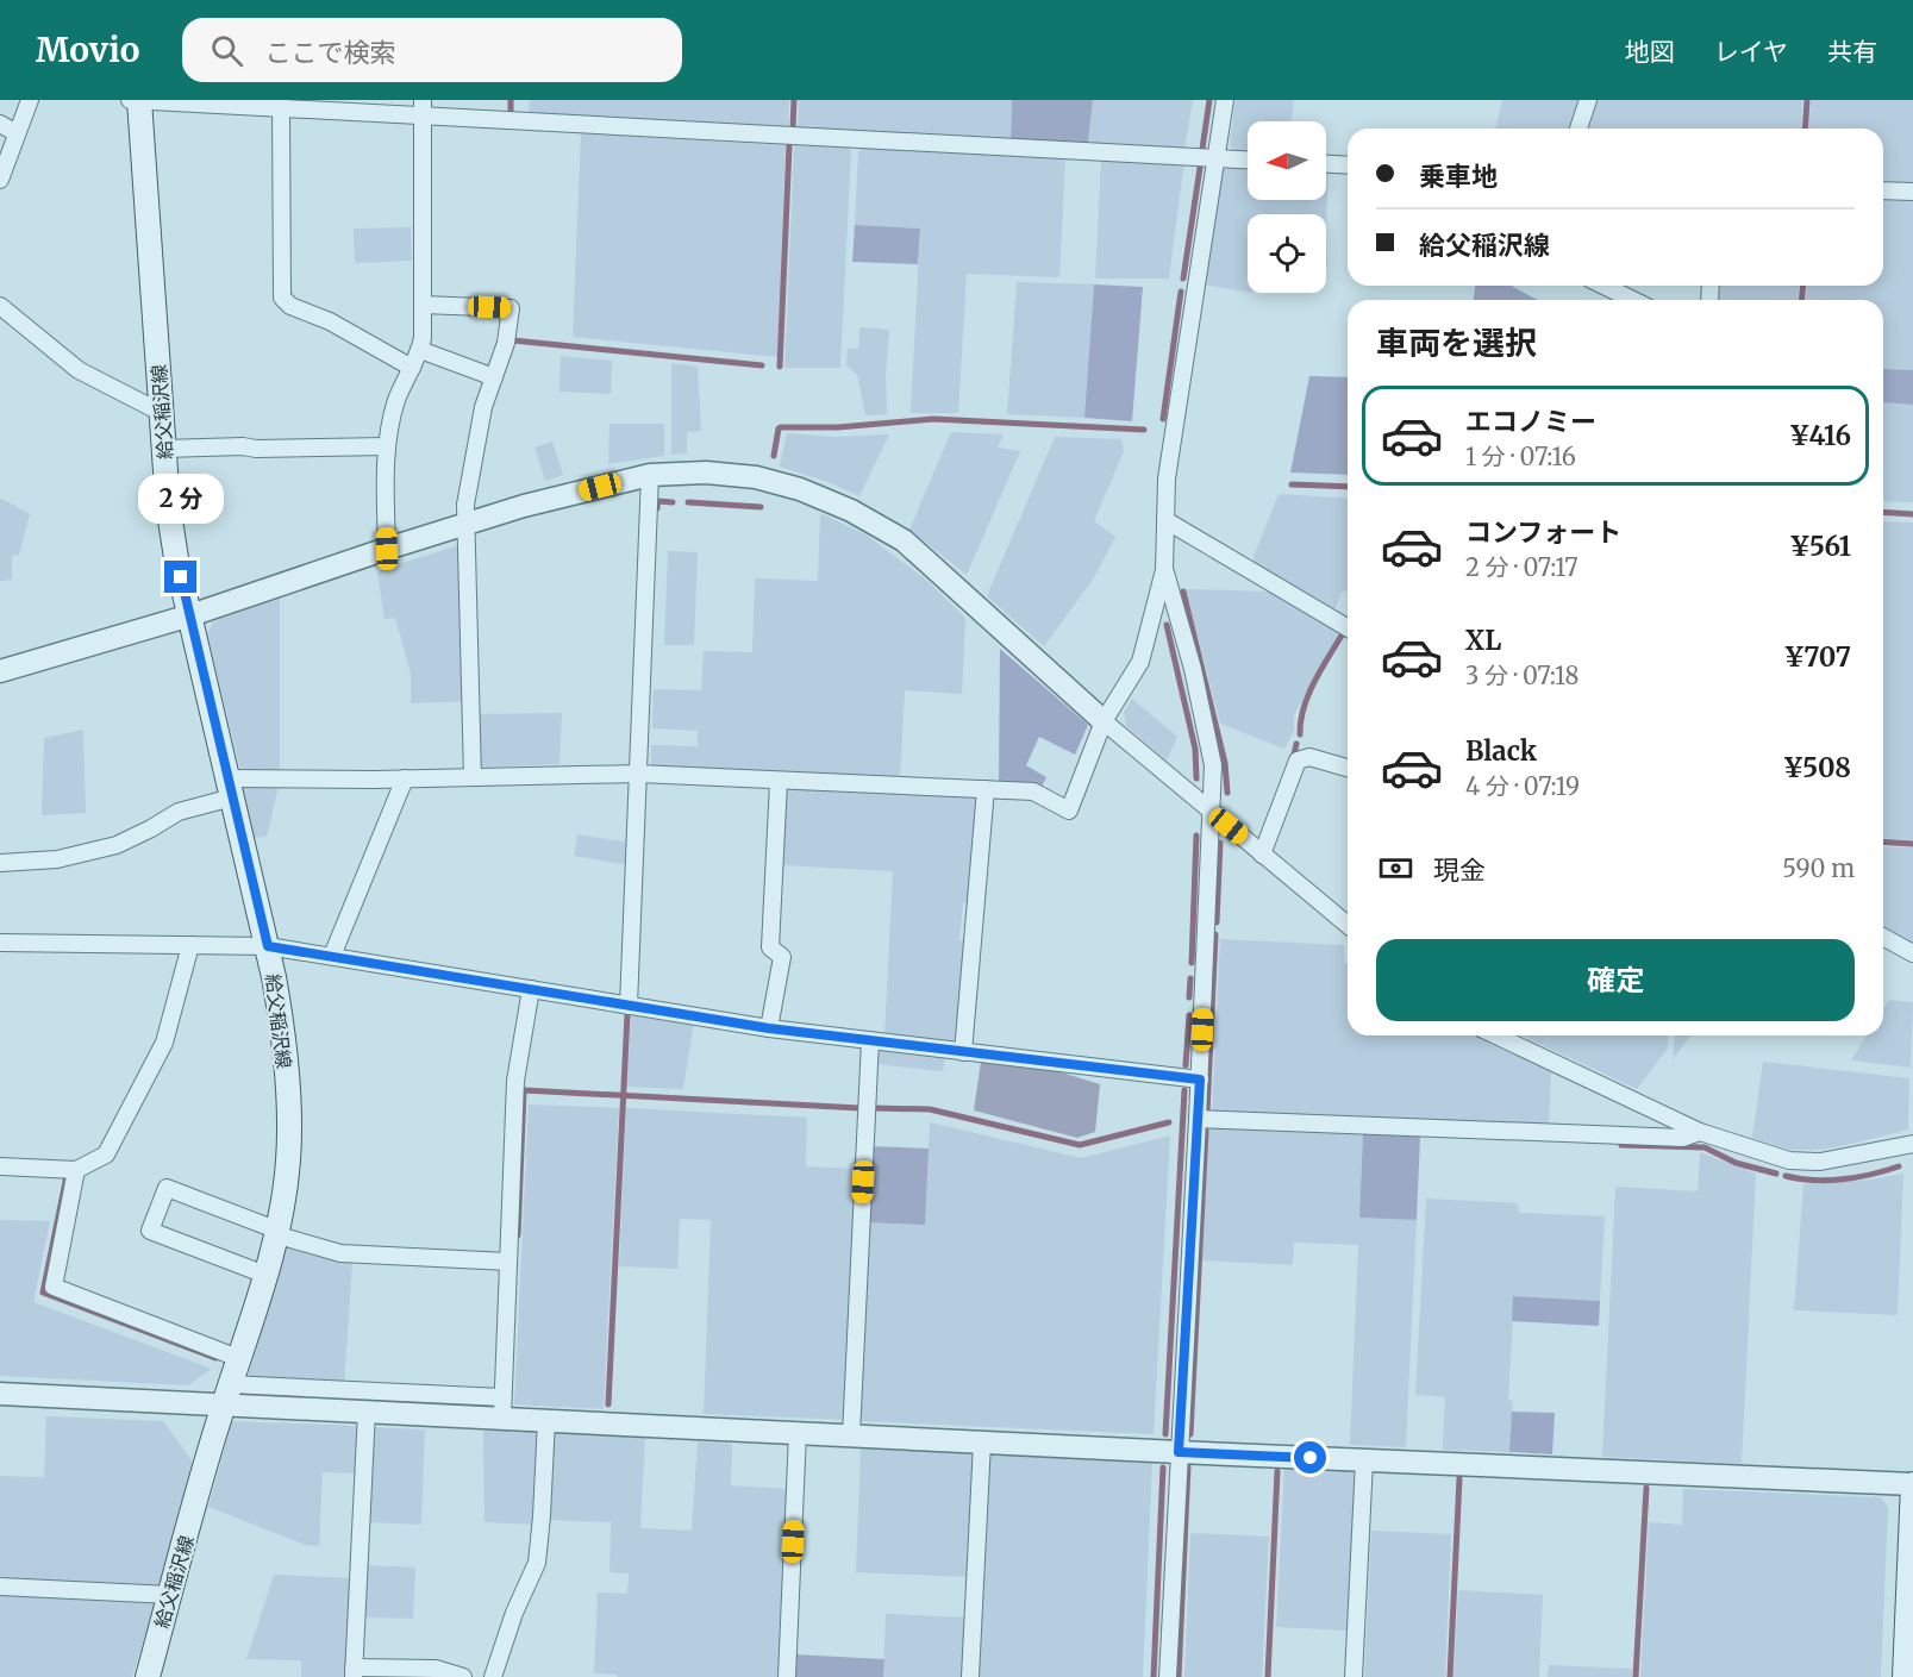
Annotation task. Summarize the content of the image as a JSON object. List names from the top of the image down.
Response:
{
  "streets": {
    "main road": ["給父稲沢線"]
  },
  "north": "left",
  "page": {
    "header": "Movio",
    "search": "ここで検索",
    "nav": ["地図", "レイヤ", "共有"],
    "banner": ["乗車地", "給父稲沢線"],
    "heading": "車両を選択",
    "list": [
      {
        "name": "エコノミー",
        "note": "1 分 · 07:16",
        "value": "¥416"
      },
      {
        "name": "コンフォート",
        "note": "2 分 · 07:17",
        "value": "¥561"
      },
      {
        "name": "XL",
        "note": "3 分 · 07:18",
        "value": "¥707"
      },
      {
        "name": "Black",
        "note": "4 分 · 07:19",
        "value": "¥508"
      }
    ],
    "bubble": "2 分",
    "pay": ["現金", "590 m"],
    "buttons": "確定"
  }
}
